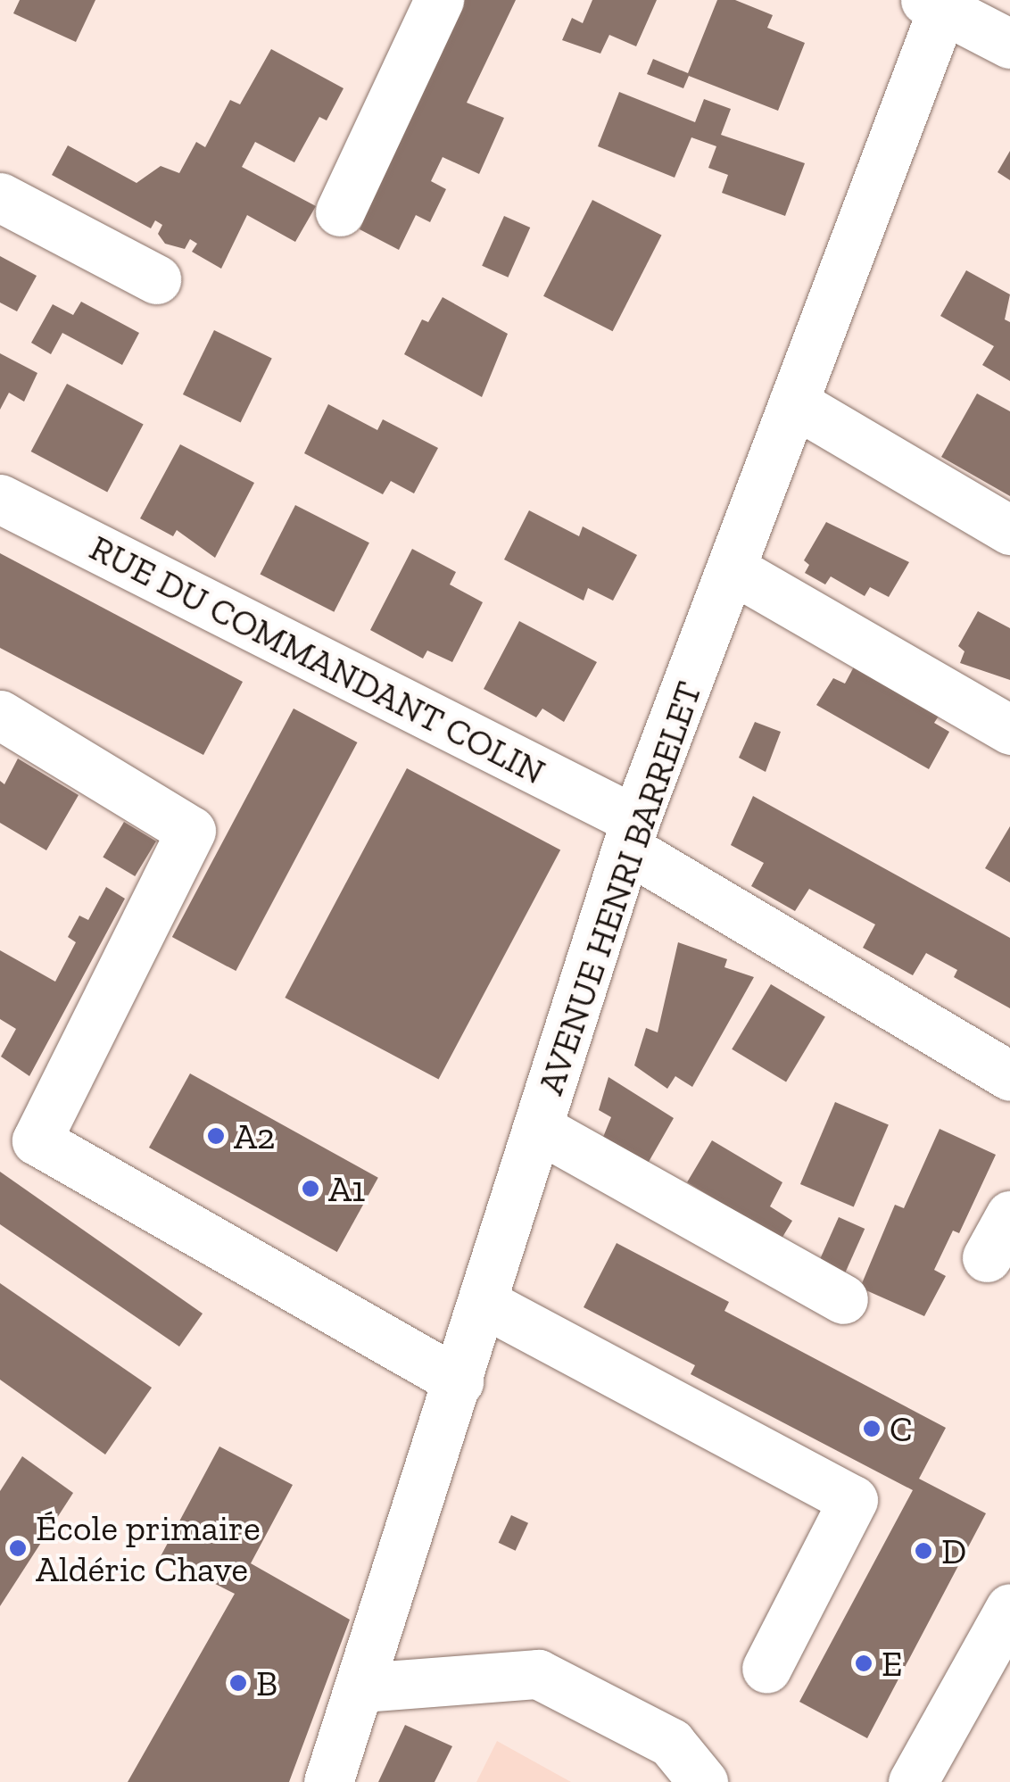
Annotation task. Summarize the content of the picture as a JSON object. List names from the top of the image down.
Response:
{
  "streets": {
    "street": ["RUE DU COMMANDANT COLIN", "AVENUE HENRI BARRELET"]
  },
  "crossings": [
    ["RUE DU COMMANDANT COLIN", "AVENUE HENRI BARRELET"]
  ],
  "places": [
    "A2",
    "A1",
    "C",
    "École primaire Aldéric Chave",
    "D",
    "E",
    "B"
  ]
}
